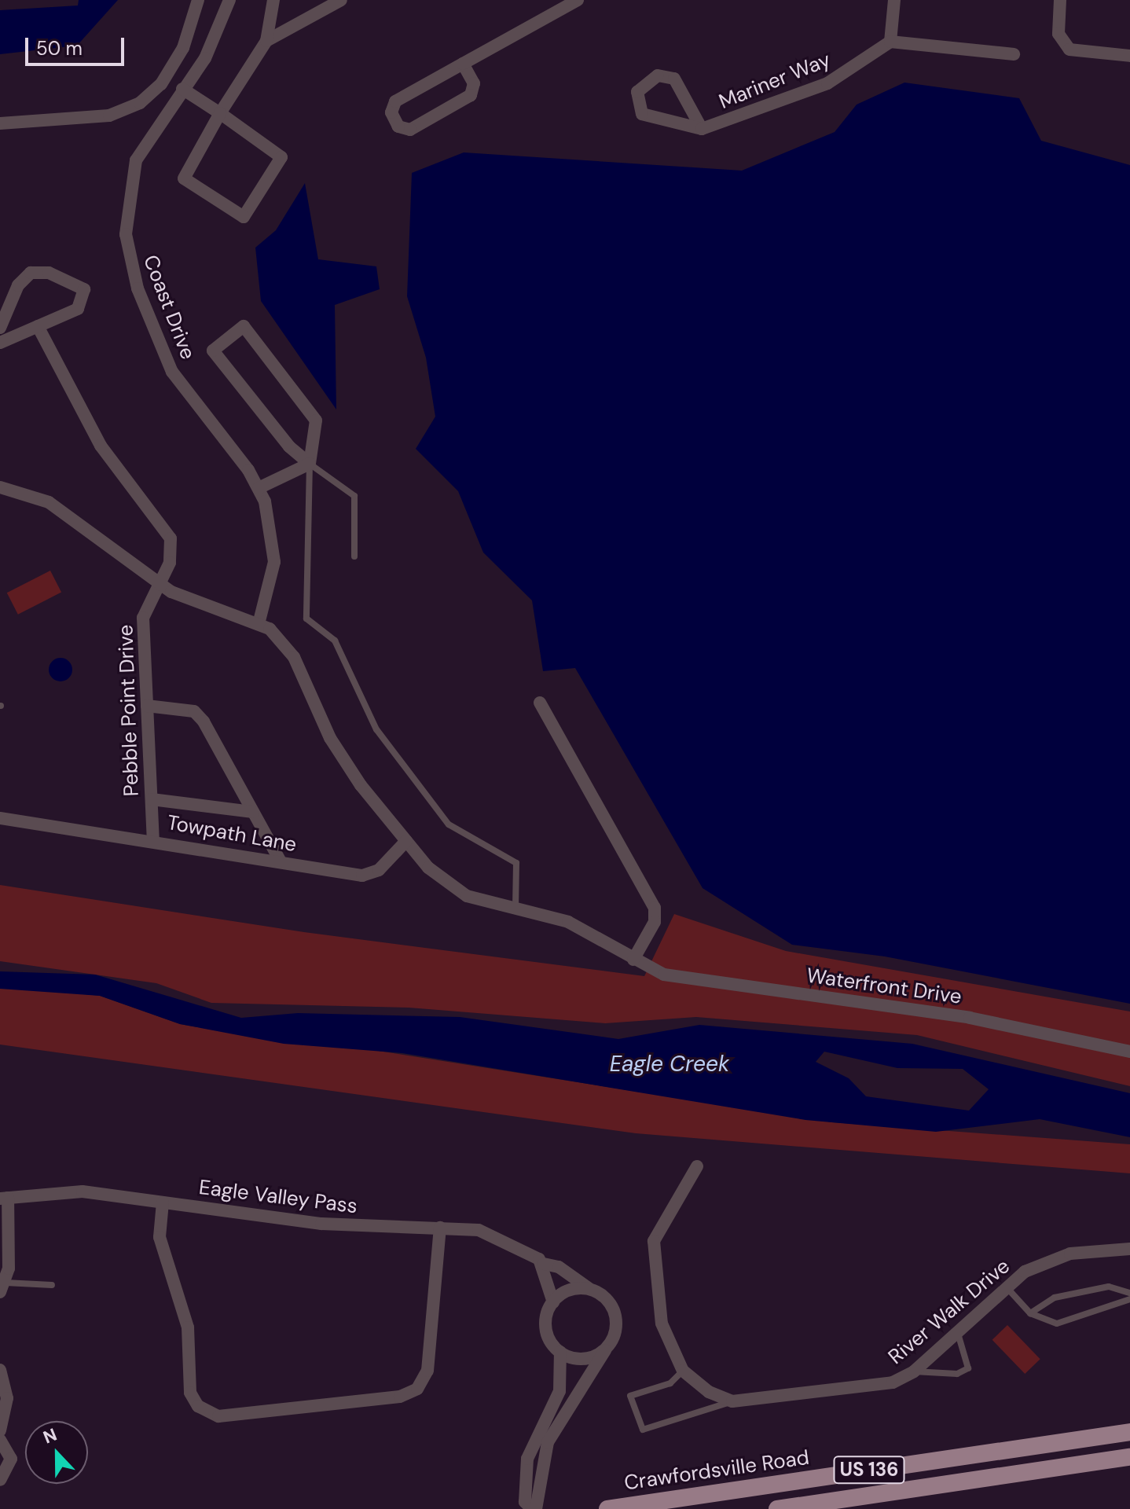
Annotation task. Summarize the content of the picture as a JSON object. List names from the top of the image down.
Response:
{
  "streets": {
    "main road": ["US 136", "Crawfordsville Road"],
    "street": [
      "Mariner Way",
      "Coast Drive",
      "Pebble Point Drive",
      "Towpath Lane",
      "Waterfront Drive",
      "Eagle Valley Pass",
      "River Walk Drive"
    ]
  },
  "crossings": [
    ["Coast Drive", "Waterfront Drive"],
    ["Pebble Point Drive", "Towpath Lane"],
    ["Pebble Point Drive", "Waterfront Drive"],
    ["Towpath Lane", "Waterfront Drive"]
  ],
  "water": ["Eagle Creek"],
  "scale_bar": "50 m",
  "north": "top"
}
